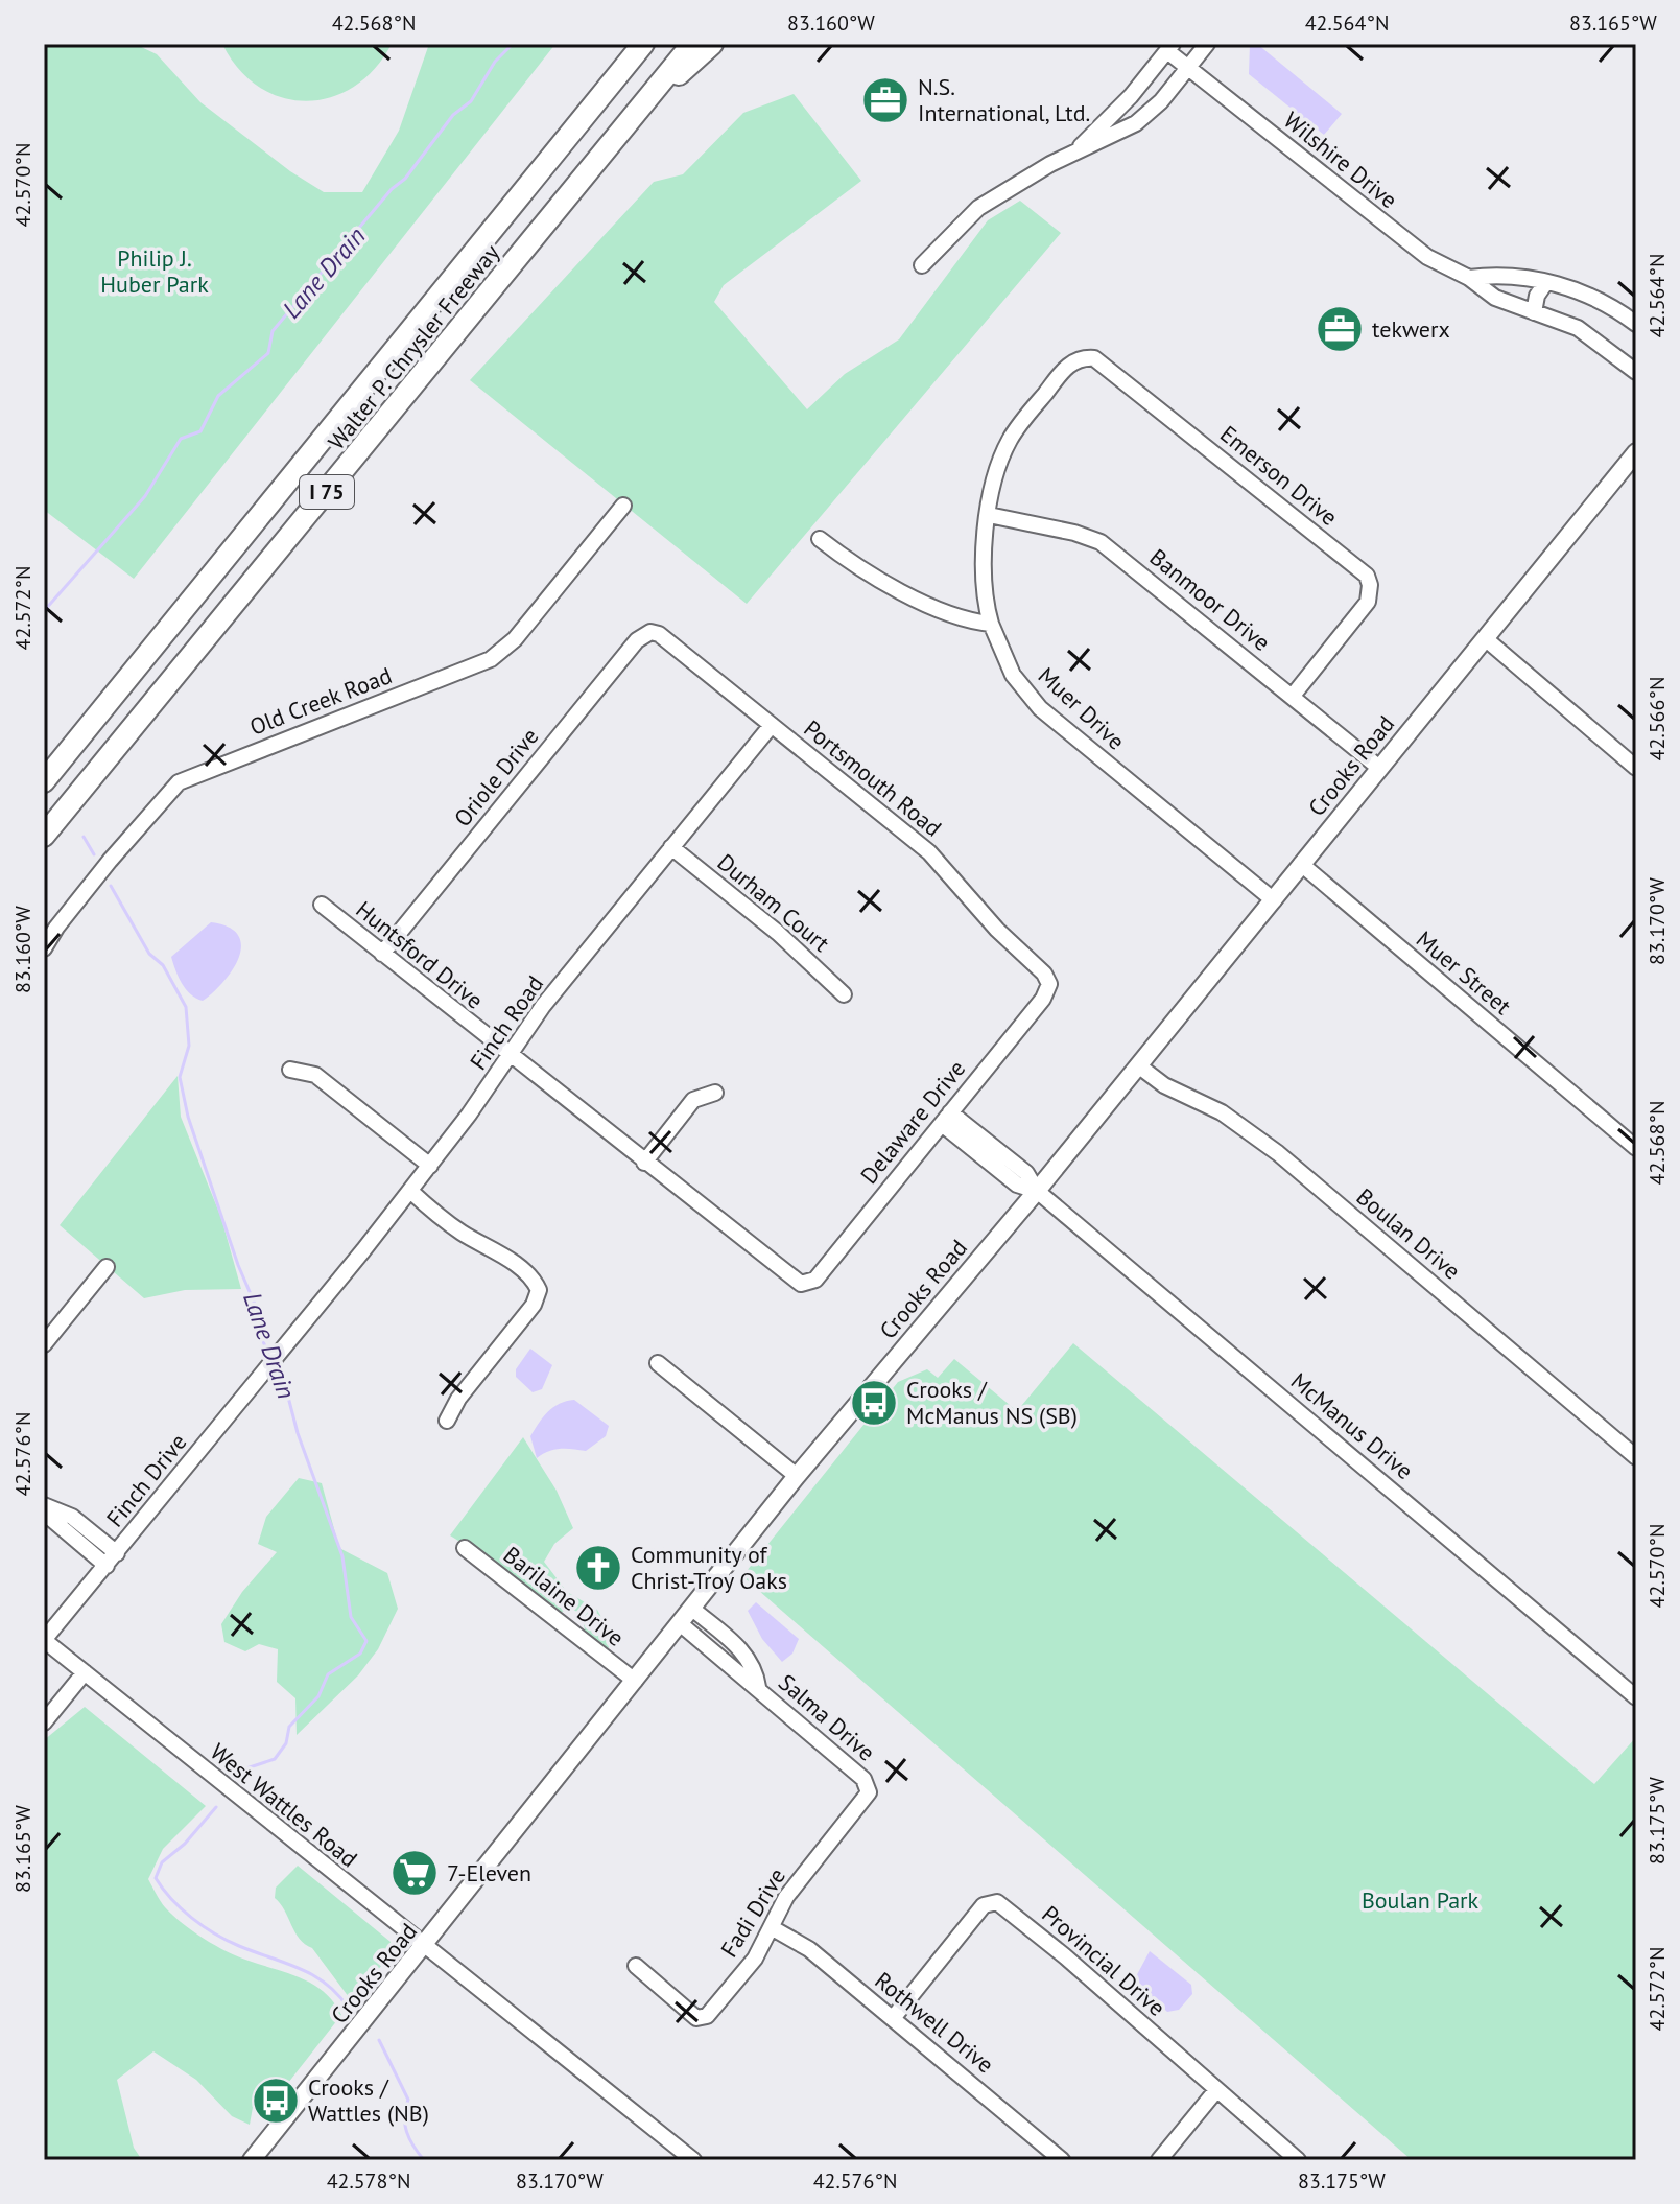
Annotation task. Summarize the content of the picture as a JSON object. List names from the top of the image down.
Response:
{
  "streets": {
    "highway": ["Walter P. Chrysler Freeway", "I 75"],
    "main road": ["Crooks Road"],
    "street": [
      "Wilshire Drive",
      "Emerson Drive",
      "Banmoor Drive",
      "Old Creek Road",
      "Muer Drive",
      "Oriole Drive",
      "Portsmouth Road",
      "Durham Court",
      "Huntsford Drive",
      "Muer Street",
      "Finch Road",
      "Delaware Drive",
      "Boulan Drive",
      "McManus Drive",
      "Finch Drive",
      "Barilaine Drive",
      "Salma Drive",
      "West Wattles Road",
      "Fadi Drive",
      "Provincial Drive",
      "Rothwell Drive"
    ]
  },
  "crossings": [
    ["Emerson Drive", "Banmoor Drive"],
    ["Emerson Drive", "Muer Drive"],
    ["Banmoor Drive", "Muer Drive"],
    ["Banmoor Drive", "Crooks Road"],
    ["Muer Drive", "Crooks Road"],
    ["Crooks Road", "Muer Street"],
    ["Crooks Road", "Boulan Drive"],
    ["Crooks Road", "McManus Drive"],
    ["Crooks Road", "Barilaine Drive"],
    ["Crooks Road", "Salma Drive"],
    ["Crooks Road", "West Wattles Road"],
    ["Oriole Drive", "Portsmouth Road"],
    ["Oriole Drive", "Huntsford Drive"],
    ["Portsmouth Road", "Finch Road"],
    ["Portsmouth Road", "Delaware Drive"],
    ["Durham Court", "Finch Road"],
    ["Huntsford Drive", "Finch Road"],
    ["Huntsford Drive", "Delaware Drive"],
    ["Finch Road", "Finch Drive"],
    ["Delaware Drive", "McManus Drive"],
    ["Finch Drive", "West Wattles Road"],
    ["Salma Drive", "Fadi Drive"],
    ["Fadi Drive", "Rothwell Drive"],
    ["Provincial Drive", "Rothwell Drive"]
  ],
  "water": ["Lane Drain"],
  "parks": ["Philip J. Huber Park", "Boulan Park"],
  "places": {
    "office": ["N.S. International, Ltd.", "tekwerx"],
    "bus stop": ["Crooks / McManus NS (SB)", "Crooks / Wattles (NB)"],
    "church": ["Community of Christ-Troy Oaks"],
    "supermarket": ["7-Eleven"]
  },
  "coordinates": [
    "42.568°N",
    "83.160°W",
    "42.564°N",
    "83.165°W",
    "42.570°N",
    "42.572°N",
    "42.566°N",
    "83.170°W",
    "42.576°N",
    "83.175°W",
    "42.578°N"
  ]
}
